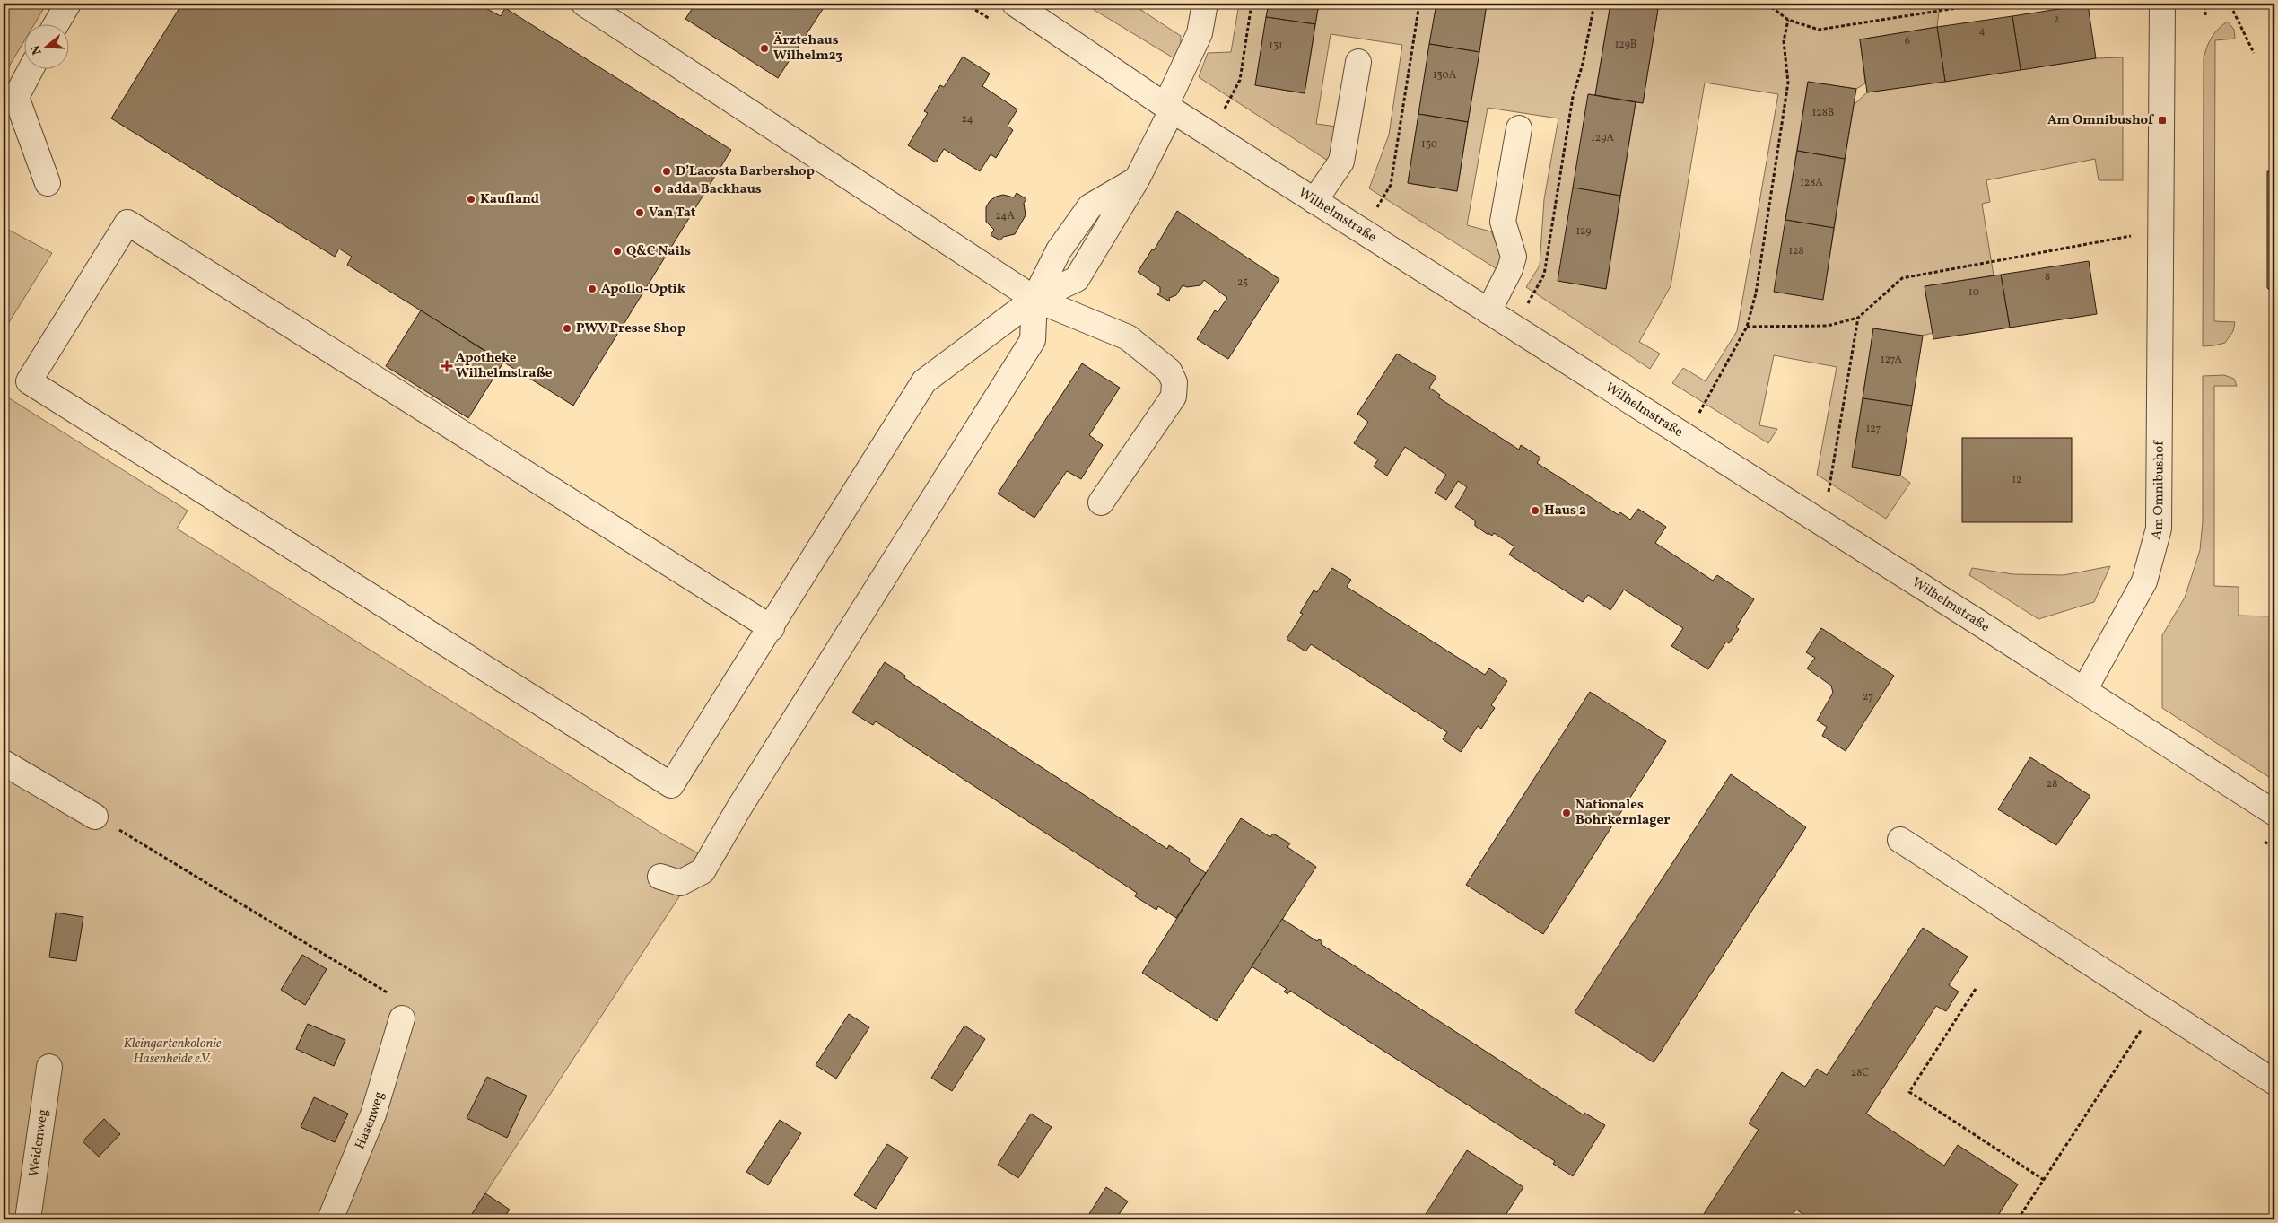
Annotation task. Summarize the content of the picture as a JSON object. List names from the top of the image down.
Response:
{
  "streets": {
    "street": [
      "Wilhelmstraße",
      "Am Omnibushof",
      "Hasenweg",
      "Weidenweg"
    ]
  },
  "crossings": [
    ["Wilhelmstraße", "Am Omnibushof"]
  ],
  "parks": ["Kleingartenkolonie Hasenheide e.V."],
  "places": {
    "other": [
      "Ärztehaus Wilhelm23",
      "D’Lacosta Barbershop",
      "adda Backhaus",
      "Kaufland",
      "Van Tat",
      "Q&C Nails",
      "Apollo-Optik",
      "PWV Presse Shop",
      "Haus 2",
      "Nationales Bohrkernlager"
    ],
    "transit": ["Am Omnibushof"],
    "health": ["Apotheke Wilhelmstraße"]
  },
  "house_numbers": [
    "2",
    "4",
    "6",
    "129B",
    "131",
    "130A",
    "128B",
    "24",
    "129A",
    "130",
    "128A",
    "24A",
    "129",
    "128",
    "8",
    "25",
    "10",
    "127A",
    "127",
    "12",
    "27",
    "28",
    "28C"
  ],
  "north": "left"
}
